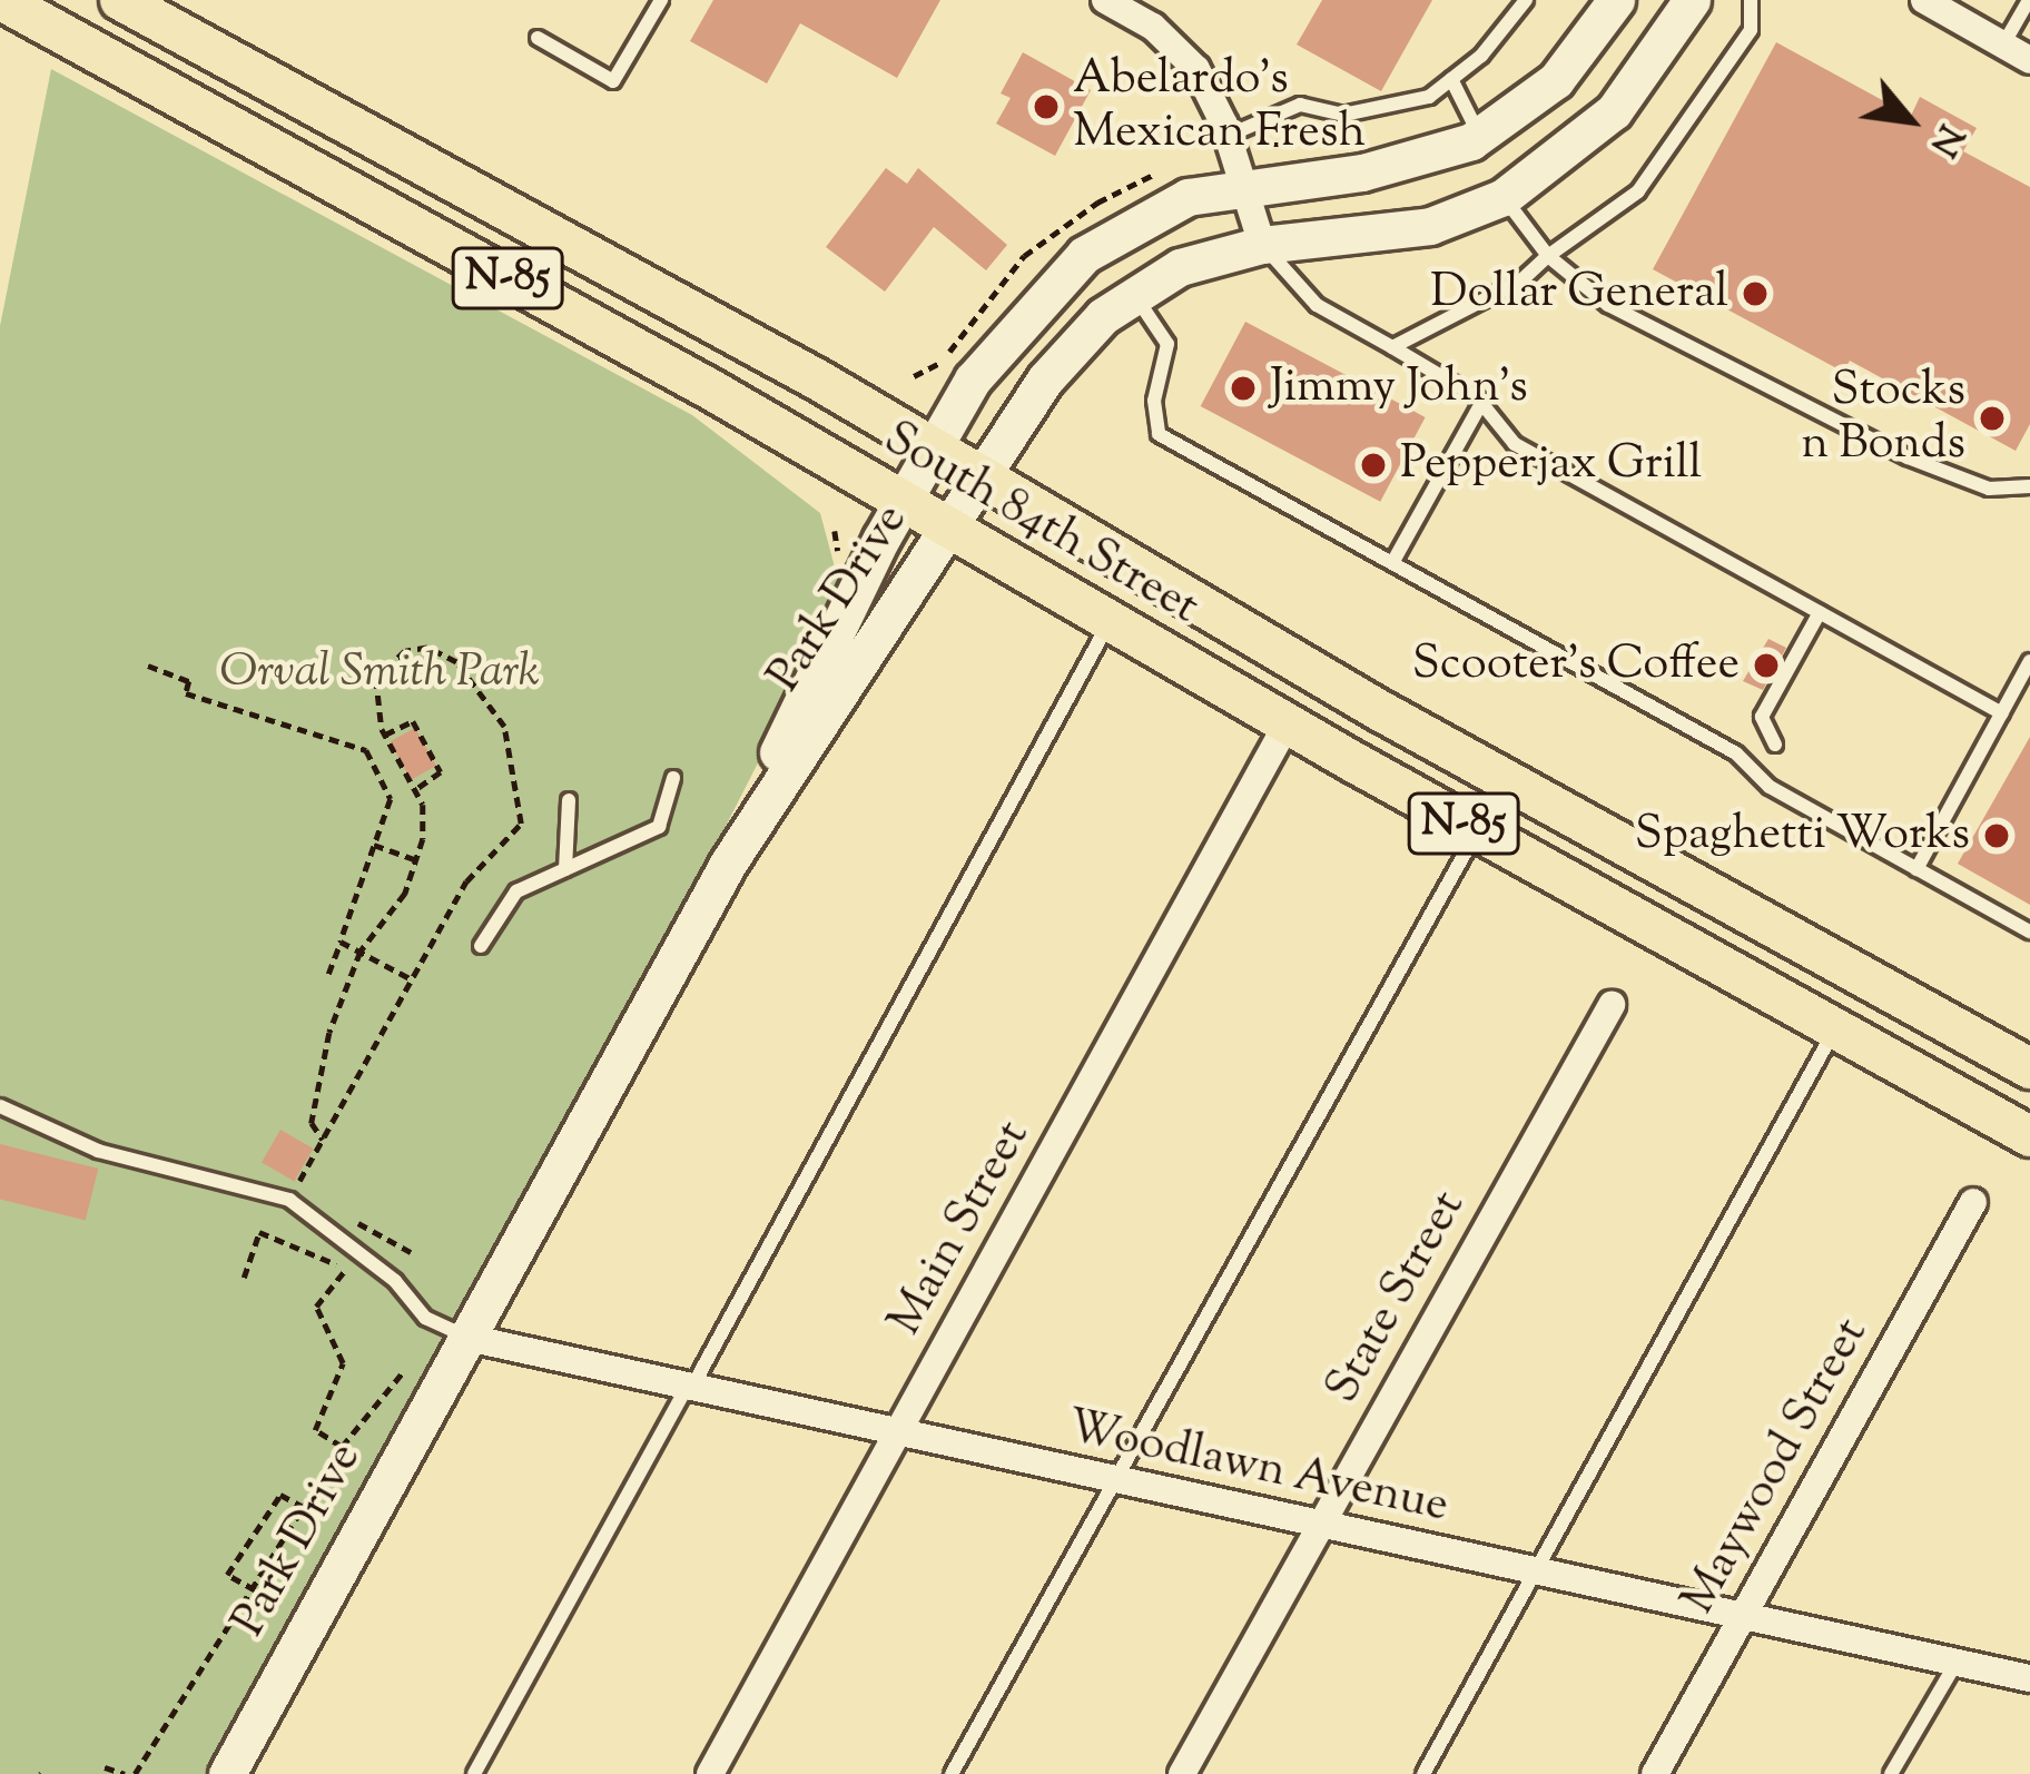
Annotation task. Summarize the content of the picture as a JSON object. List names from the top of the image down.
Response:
{
  "streets": {
    "main road": ["N-85", "South 84th Street"],
    "street": [
      "Park Drive",
      "Main Street",
      "State Street",
      "Maywood Street",
      "Woodlawn Avenue"
    ]
  },
  "crossings": [
    ["South 84th Street", "Park Drive"],
    ["South 84th Street", "Main Street"],
    ["Park Drive", "Woodlawn Avenue"],
    ["Main Street", "Woodlawn Avenue"],
    ["State Street", "Woodlawn Avenue"],
    ["Maywood Street", "Woodlawn Avenue"]
  ],
  "parks": ["Orval Smith Park"],
  "places": [
    "Abelardo's Mexican Fresh",
    "Dollar General",
    "Jimmy John's",
    "Stocks n Bonds",
    "Pepperjax Grill",
    "Scooter's Coffee",
    "Spaghetti Works"
  ],
  "north": "bottom right"
}
